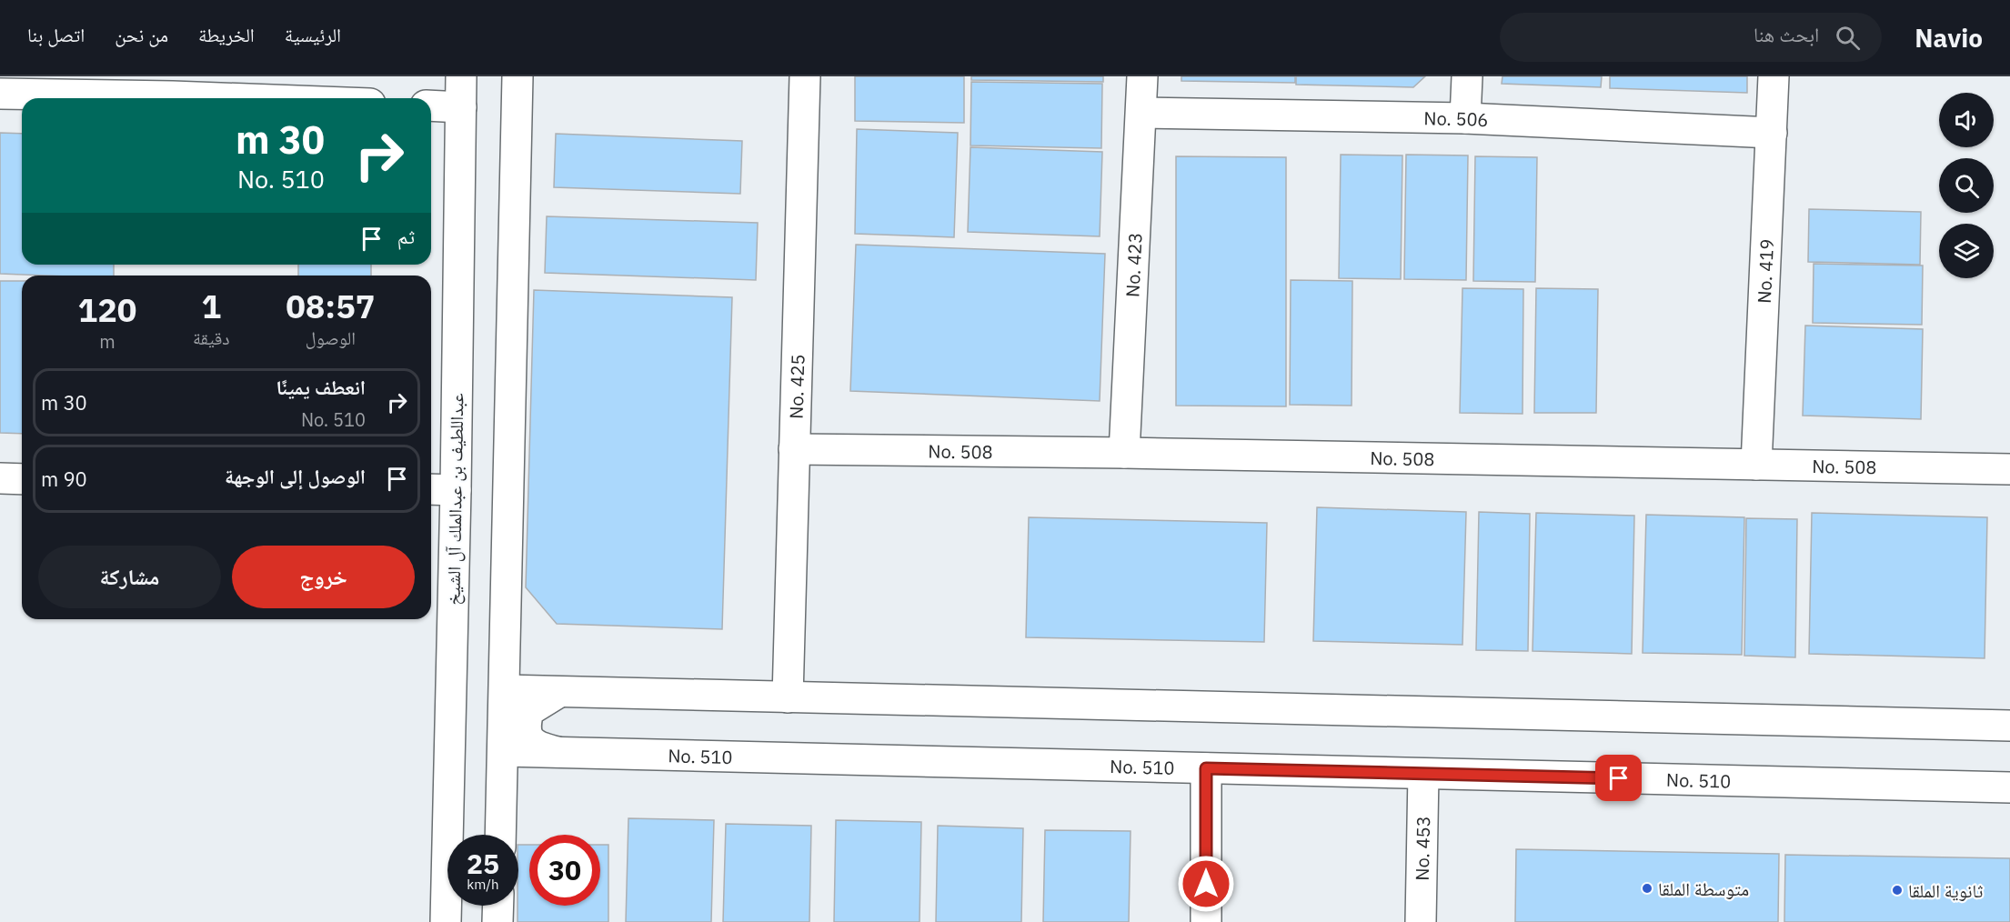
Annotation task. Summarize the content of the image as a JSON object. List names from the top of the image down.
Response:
{
  "streets": {
    "street": [
      "No. 506",
      "No. 423",
      "No. 419",
      "No. 425",
      "No. 508",
      "عبداللطيف بن عبدالملك آل الشيخ",
      "No. 510",
      "No. 453"
    ]
  },
  "crossings": [
    ["No. 506", "No. 423"],
    ["No. 506", "No. 419"],
    ["No. 423", "No. 508"],
    ["No. 419", "No. 508"],
    ["No. 425", "No. 508"],
    ["No. 510", "No. 453"]
  ],
  "places": ["متوسطة الملقا", "ثانوية الملقا"],
  "page": {
    "header": "Navio",
    "search": "ابحث هنا",
    "nav": [
      "الرئيسية",
      "الخريطة",
      "من نحن",
      "اتصل بنا"
    ],
    "turn": ["30 m", "No. 510"],
    "then": "ثم",
    "eta": [
      "08:57",
      "الوصول",
      "1",
      "دقيقة",
      "120",
      "m"
    ],
    "list": [
      {
        "name": "انعطف يمينًا",
        "note": "No. 510",
        "value": "30 m"
      },
      {
        "name": "الوصول إلى الوجهة",
        "value": "90 m"
      }
    ],
    "buttons": ["خروج", "مشاركة"],
    "speed": "25 km/h",
    "limit": "30"
  }
}
